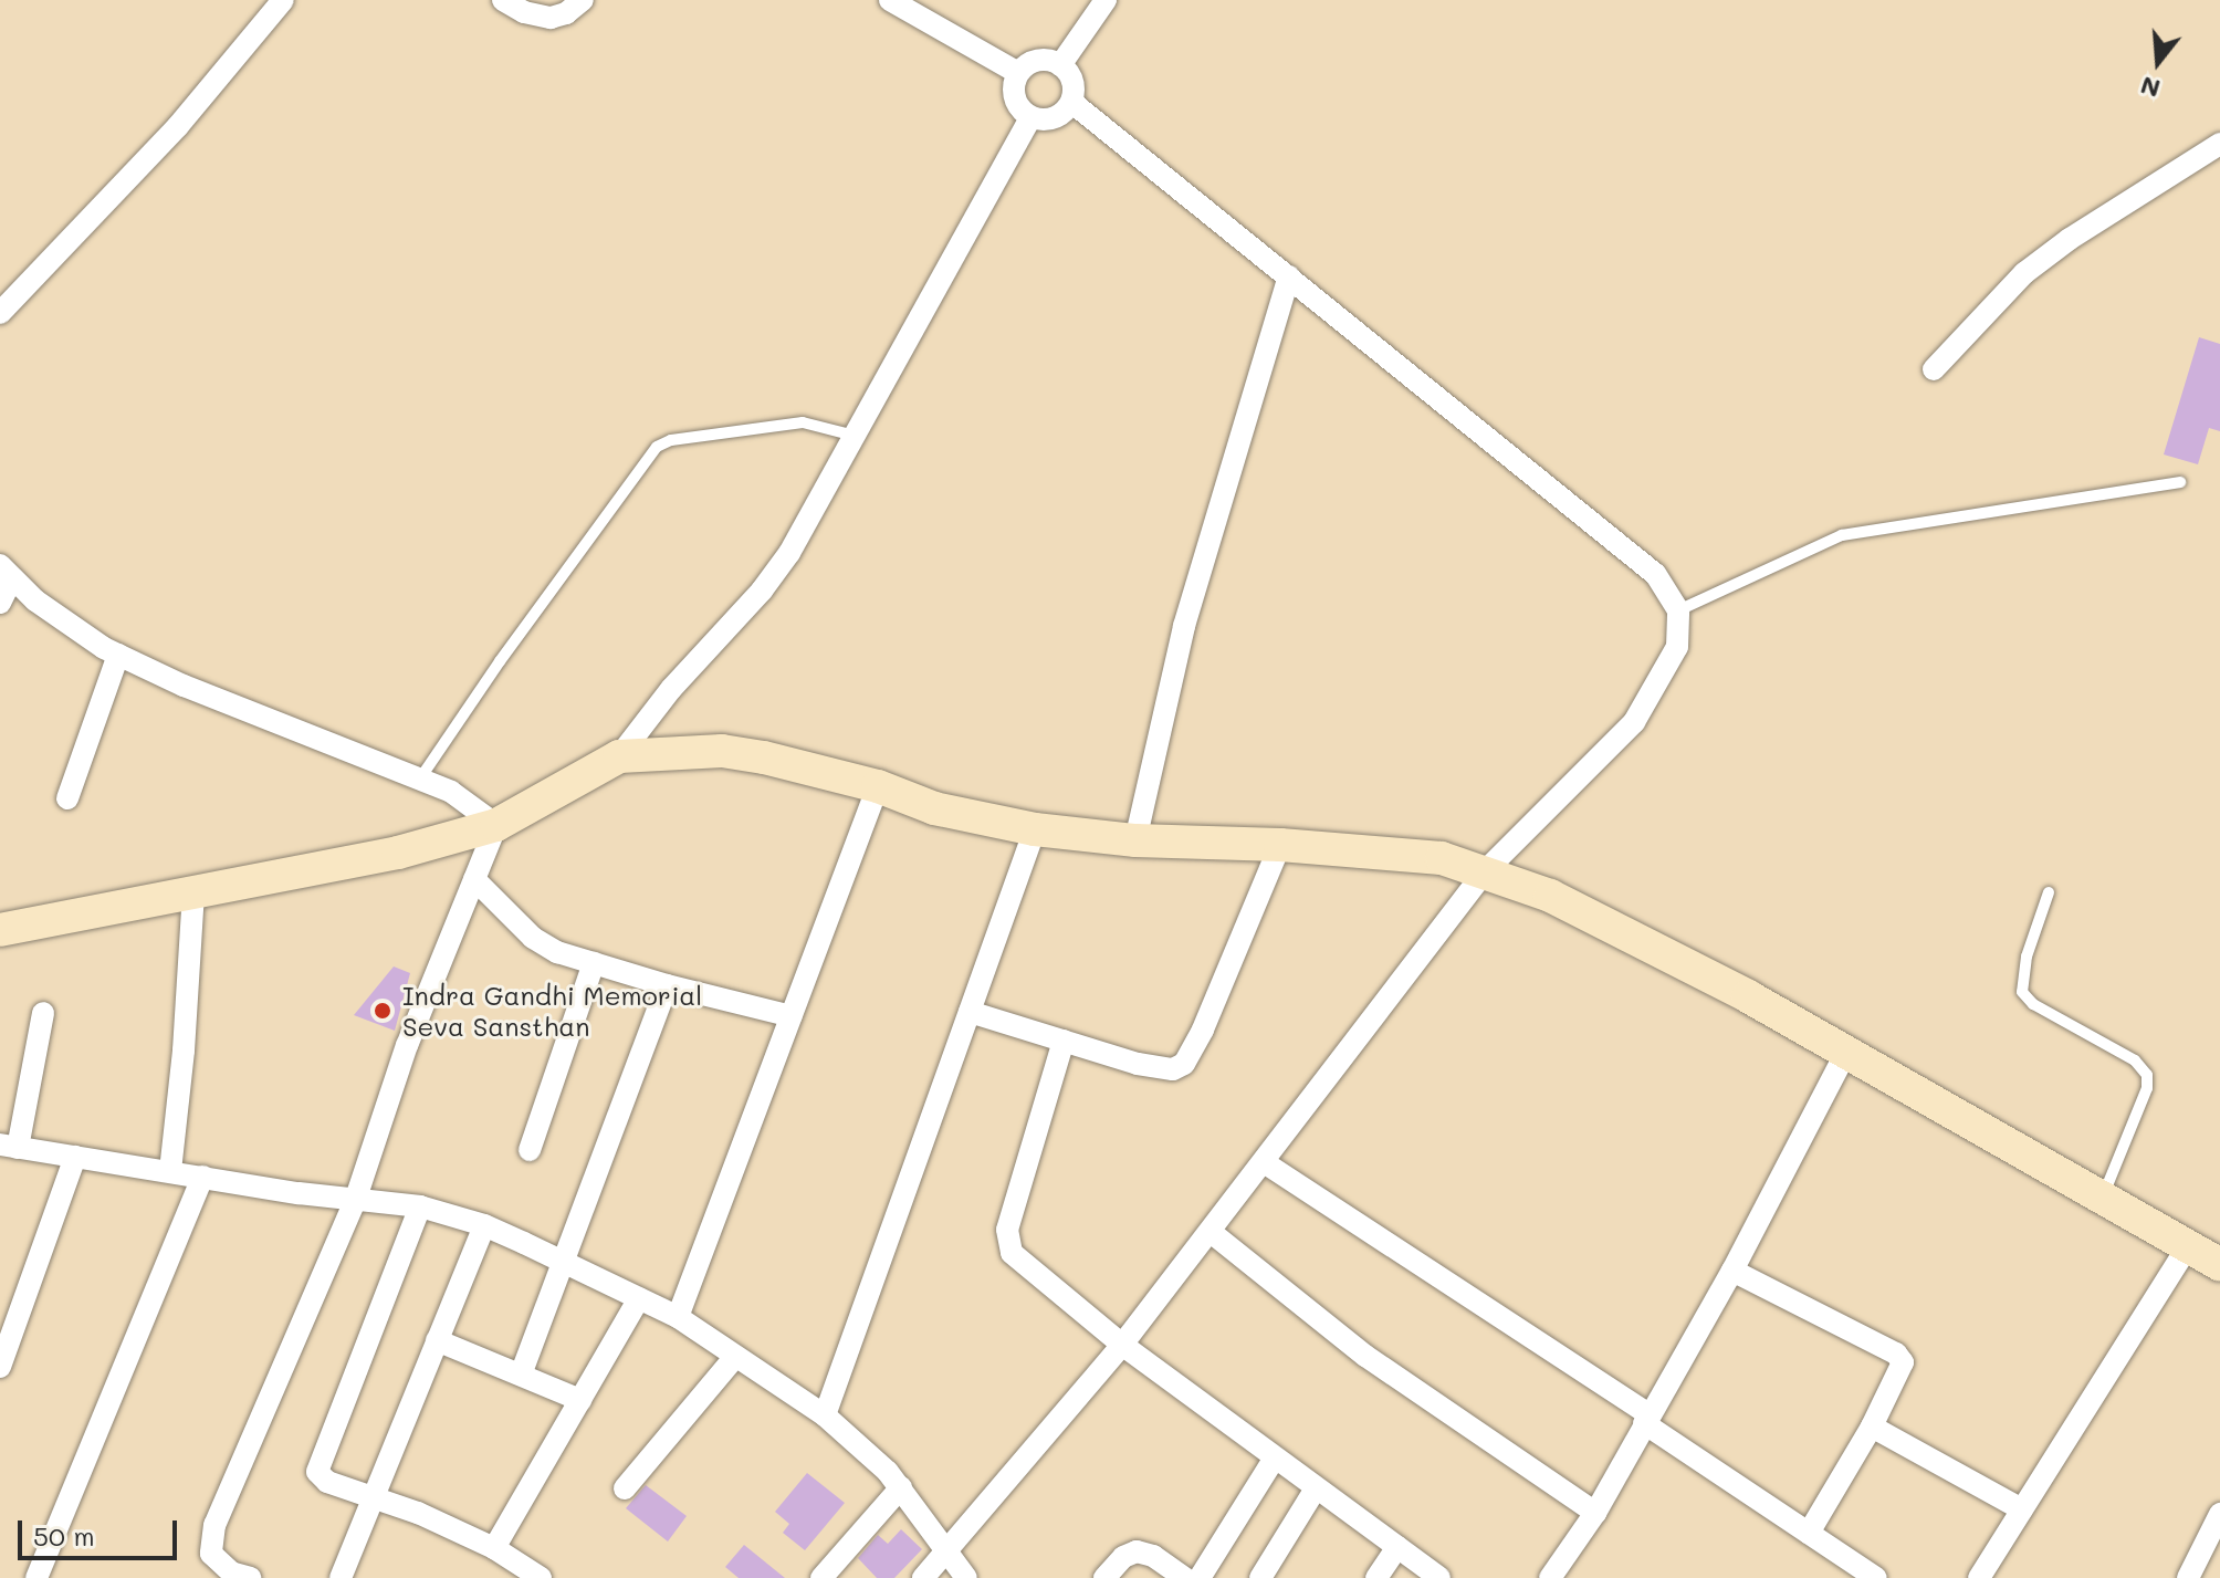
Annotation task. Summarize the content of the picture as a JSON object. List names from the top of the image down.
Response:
{
  "places": ["Indra Gandhi Memorial Seva Sansthan"],
  "scale_bar": "50 m",
  "north": "bottom"
}
